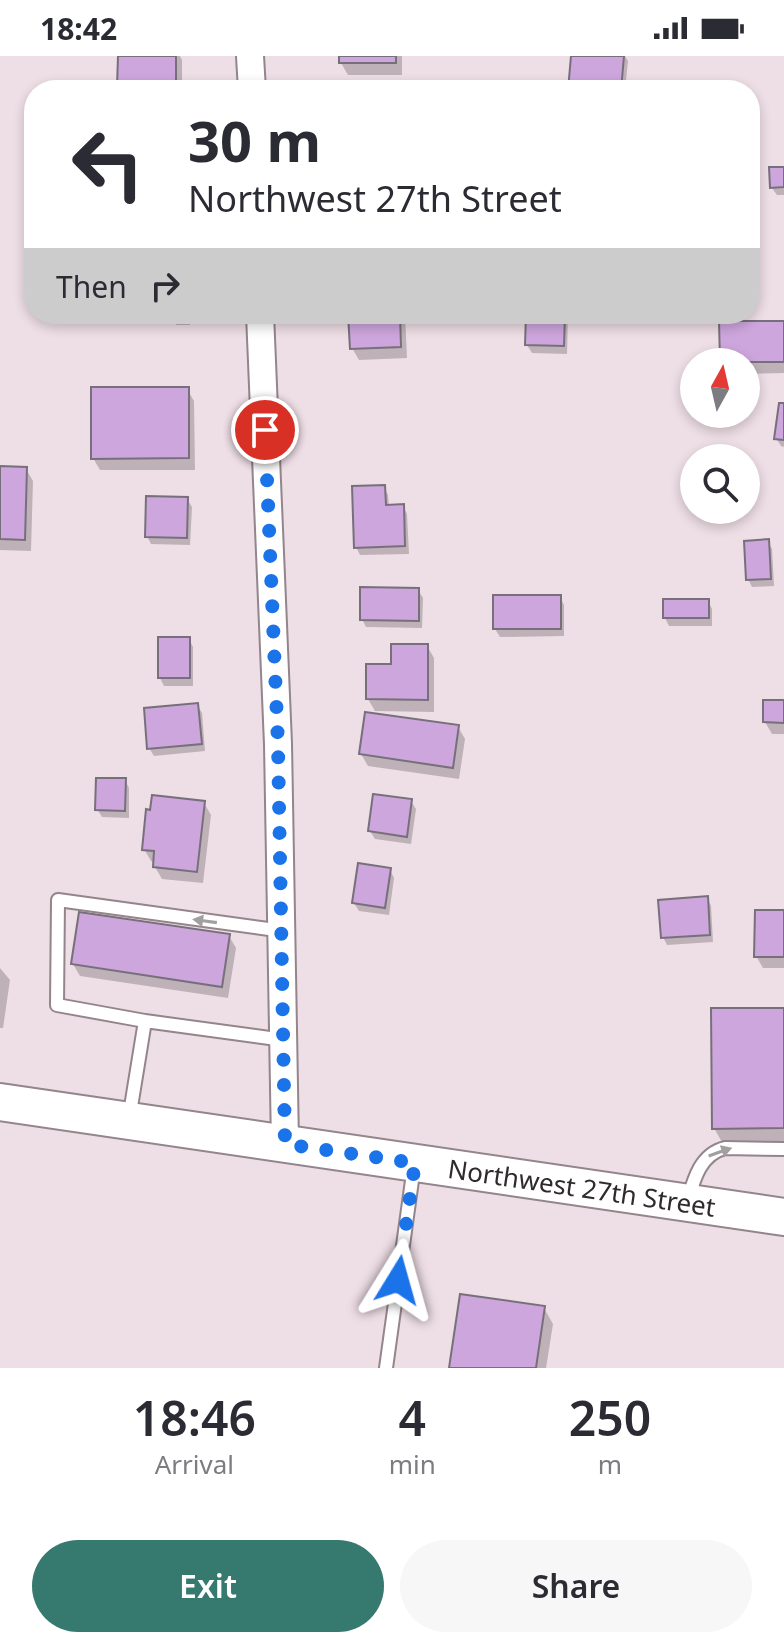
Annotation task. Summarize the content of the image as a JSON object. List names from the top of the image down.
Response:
{
  "streets": {
    "main road": ["Northwest 27th Street"]
  },
  "north": "top",
  "page": {
    "status": "18:42",
    "turn": ["30 m", "Northwest 27th Street"],
    "then": "Then",
    "eta": [
      "18:46",
      "Arrival",
      "4",
      "min",
      "250",
      "m"
    ],
    "buttons": ["Exit", "Share"]
  }
}
